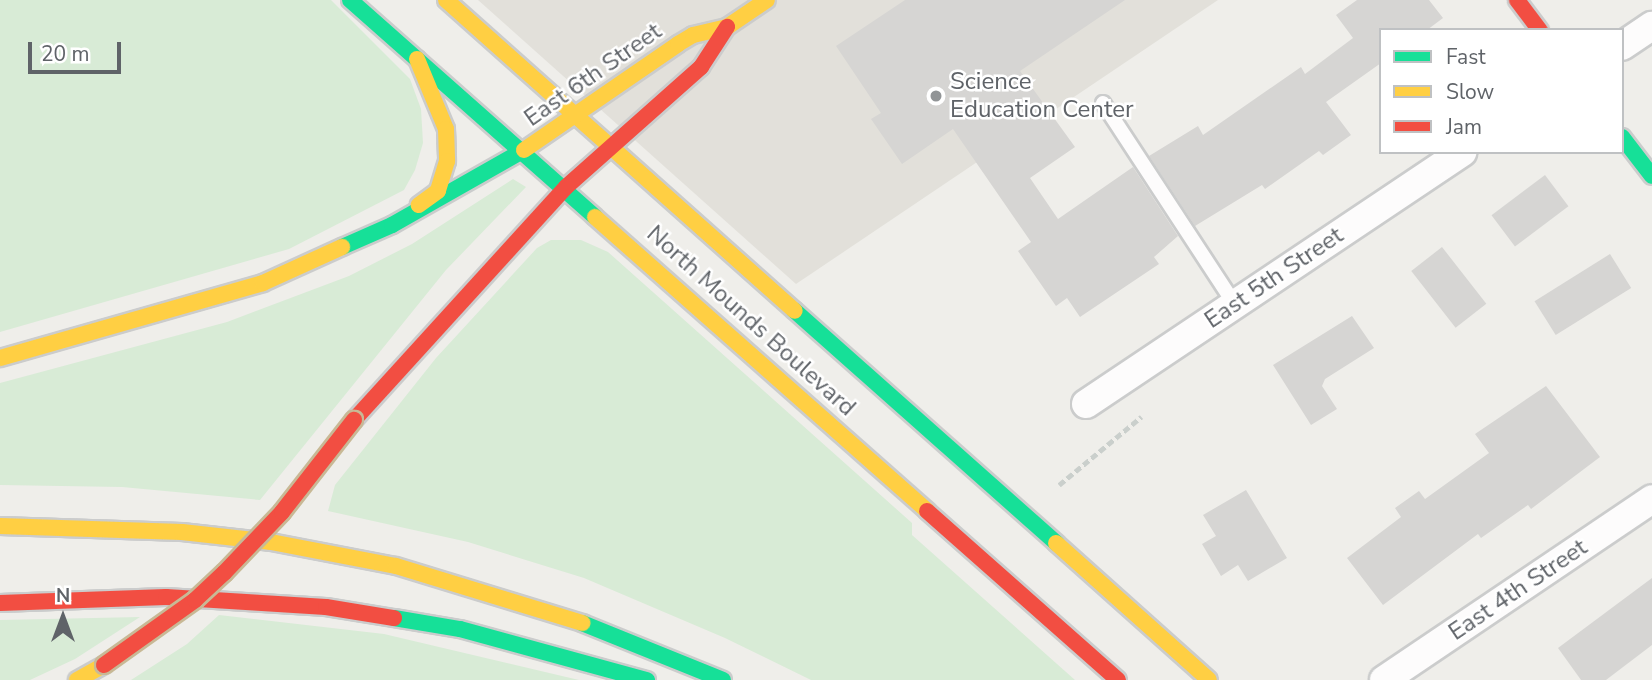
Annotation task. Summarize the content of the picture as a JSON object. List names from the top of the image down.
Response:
{
  "streets": {
    "main road": ["East 6th Street", "North Mounds Boulevard"],
    "street": ["East 5th Street", "East 4th Street"]
  },
  "crossings": [
    ["East 6th Street", "North Mounds Boulevard"]
  ],
  "places": ["Science Education Center"],
  "legend": ["Fast", "Slow", "Jam"],
  "scale_bar": "20 m",
  "north": "top"
}
